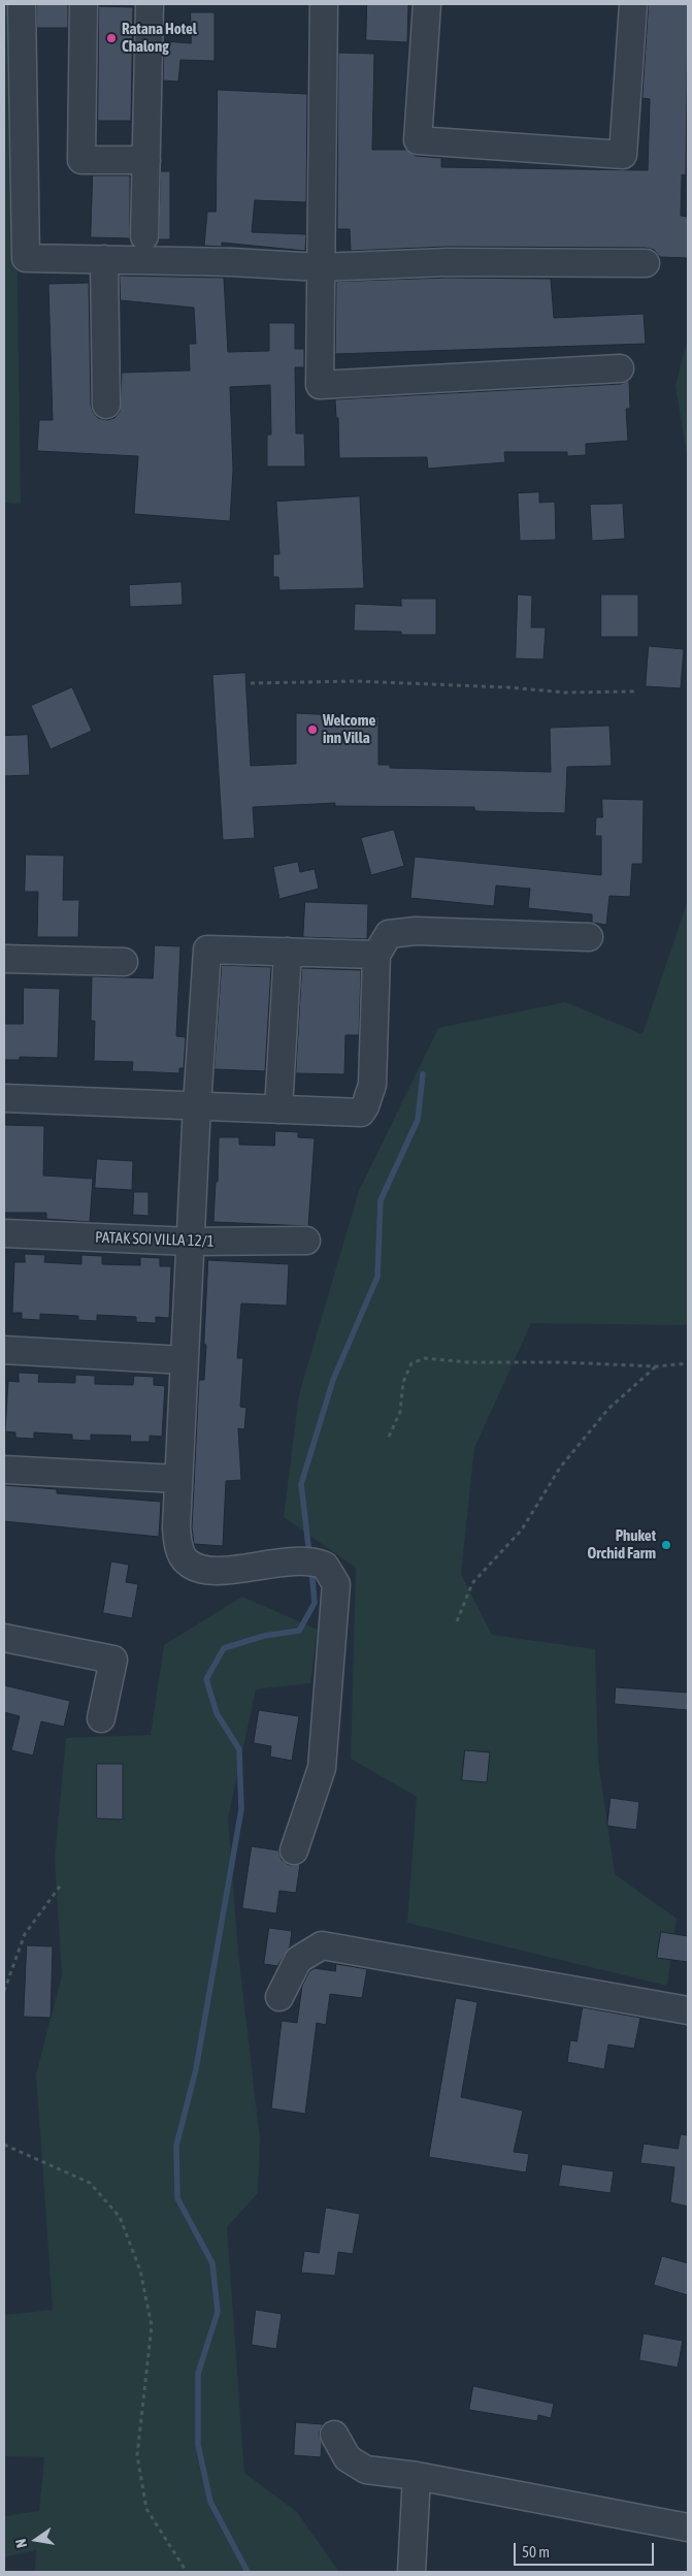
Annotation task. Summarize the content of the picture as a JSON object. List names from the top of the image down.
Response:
{
  "streets": {
    "street": ["PATAK SOI VILLA 12/1"]
  },
  "places": ["Ratana Hotel Chalong", "Welcome inn Villa", "Phuket Orchid Farm"],
  "scale_bar": "50 m",
  "north": "left"
}
